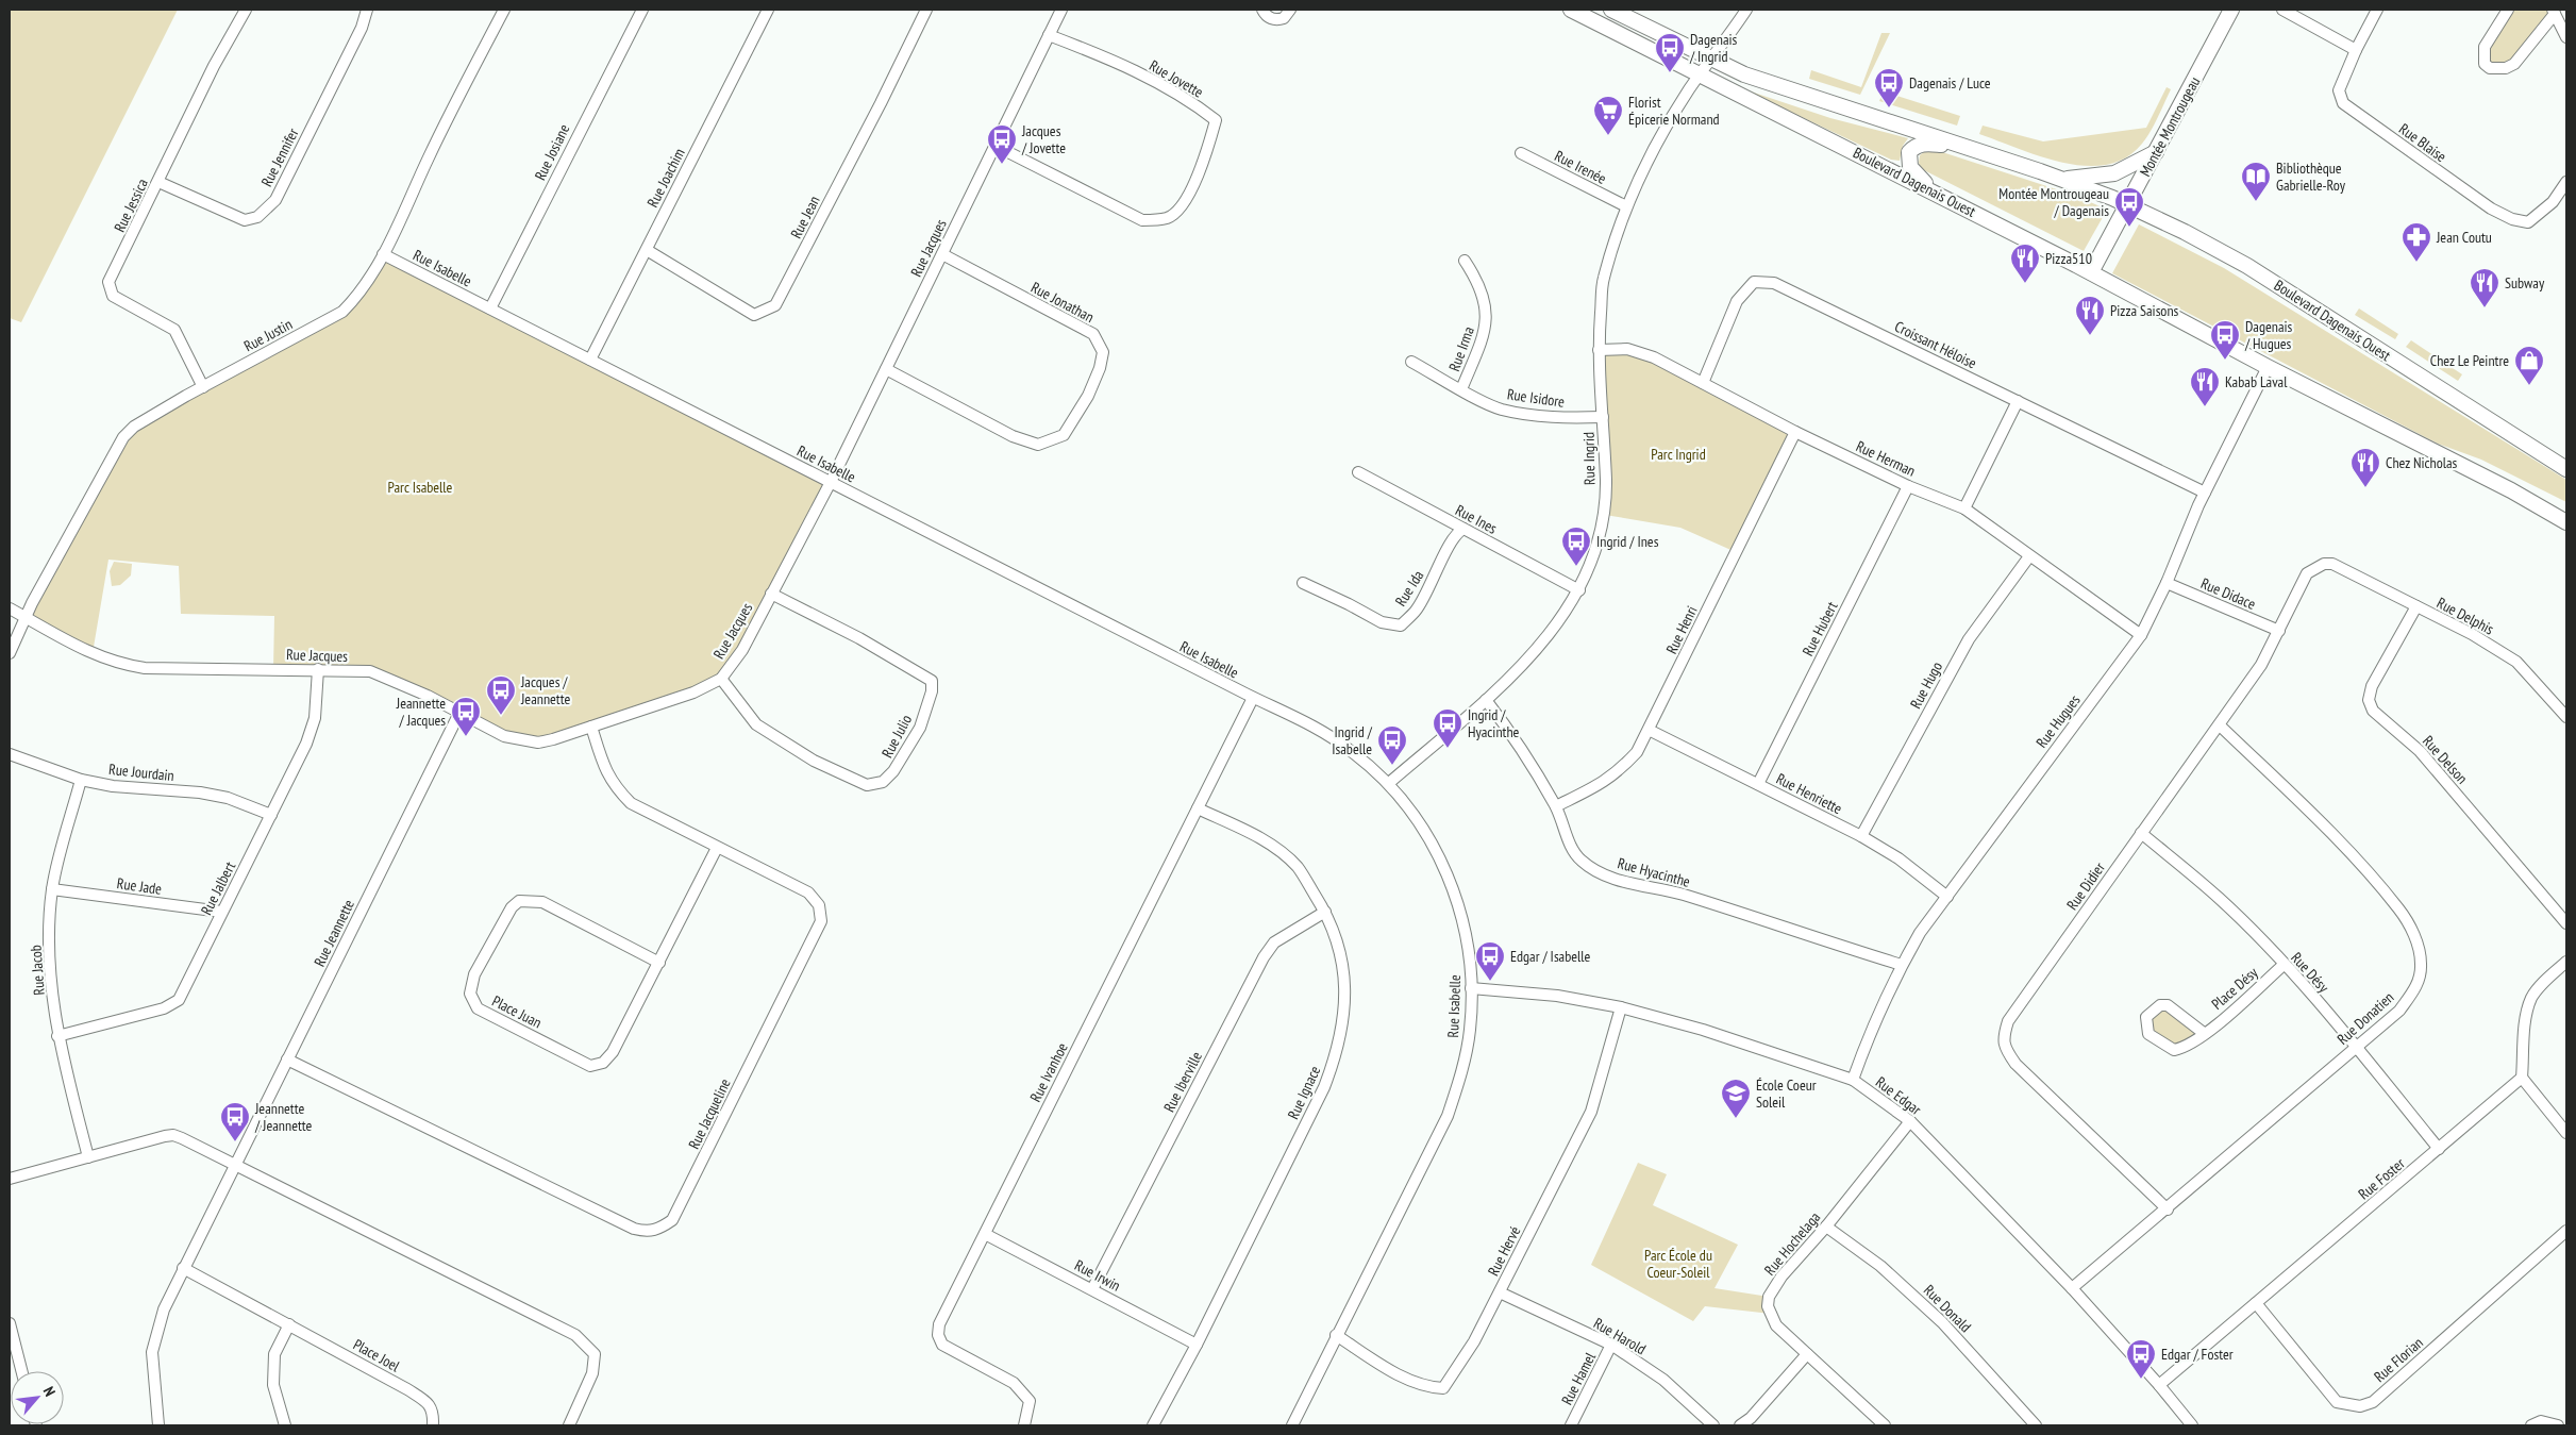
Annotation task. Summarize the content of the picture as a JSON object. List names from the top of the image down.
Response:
{
  "streets": {
    "main road": ["Montée Montrougeau", "Boulevard Dagenais Ouest"],
    "street": [
      "Rue Jovette",
      "Rue Blaise",
      "Rue Josiane",
      "Rue Jennifer",
      "Rue Irenée",
      "Rue Joachim",
      "Rue Jessica",
      "Rue Jean",
      "Rue Jacques",
      "Rue Isabelle",
      "Rue Jonathan",
      "Rue Justin",
      "Croissant Héloise",
      "Rue Irma",
      "Rue Isidore",
      "Rue Ingrid",
      "Rue Herman",
      "Rue Ines",
      "Rue Ida",
      "Rue Didace",
      "Rue Delphis",
      "Rue Hubert",
      "Rue Henri",
      "Rue Hugo",
      "Rue Hugues",
      "Rue Julio",
      "Rue Delson",
      "Rue Jourdain",
      "Rue Henriette",
      "Rue Hyacinthe",
      "Rue Jade",
      "Rue Didier",
      "Rue Jalbert",
      "Rue Jeannette",
      "Rue Jacob",
      "Rue Désy",
      "Place Désy",
      "Place Juan",
      "Rue Donatien",
      "Rue Ivanhoe",
      "Rue Iberville",
      "Rue Ignace",
      "Rue Edgar",
      "Rue Jacqueline",
      "Rue Foster",
      "Rue Hochelaga",
      "Rue Hervé",
      "Rue Irwin",
      "Rue Donald",
      "Rue Harold",
      "Place Joel",
      "Rue Florian",
      "Rue Hamel"
    ]
  },
  "crossings": [
    ["Rue Jovette", "Rue Jacques"],
    ["Montée Montrougeau", "Boulevard Dagenais Ouest"],
    ["Rue Josiane", "Rue Isabelle"],
    ["Rue Jennifer", "Rue Jessica"],
    ["Rue Irenée", "Rue Ingrid"],
    ["Rue Joachim", "Rue Jean"],
    ["Rue Joachim", "Rue Isabelle"],
    ["Boulevard Dagenais Ouest", "Rue Ingrid"],
    ["Boulevard Dagenais Ouest", "Rue Hugues"],
    ["Rue Jessica", "Rue Justin"],
    ["Rue Jacques", "Rue Isabelle"],
    ["Rue Jacques", "Rue Jonathan"],
    ["Rue Jacques", "Rue Justin"],
    ["Rue Jacques", "Rue Julio"],
    ["Rue Jacques", "Rue Jalbert"],
    ["Rue Jacques", "Rue Jeannette"],
    ["Rue Jacques", "Rue Jacqueline"],
    ["Rue Isabelle", "Rue Justin"],
    ["Rue Isabelle", "Rue Ingrid"],
    ["Rue Isabelle", "Rue Ivanhoe"],
    ["Rue Isabelle", "Rue Edgar"],
    ["Rue Isabelle", "Rue Hervé"],
    ["Croissant Héloise", "Rue Herman"],
    ["Croissant Héloise", "Rue Hugues"],
    ["Rue Irma", "Rue Isidore"],
    ["Rue Isidore", "Rue Ingrid"],
    ["Rue Ingrid", "Rue Herman"],
    ["Rue Ingrid", "Rue Ines"],
    ["Rue Ingrid", "Rue Hyacinthe"],
    ["Rue Herman", "Rue Hubert"],
    ["Rue Herman", "Rue Henri"],
    ["Rue Herman", "Rue Hugo"],
    ["Rue Herman", "Rue Hugues"],
    ["Rue Ines", "Rue Ida"],
    ["Rue Didace", "Rue Hugues"],
    ["Rue Didace", "Rue Didier"],
    ["Rue Delphis", "Rue Delson"],
    ["Rue Delphis", "Rue Didier"],
    ["Rue Hubert", "Rue Henriette"],
    ["Rue Henri", "Rue Henriette"],
    ["Rue Henri", "Rue Hyacinthe"],
    ["Rue Hugo", "Rue Henriette"],
    ["Rue Hugues", "Rue Henriette"],
    ["Rue Hugues", "Rue Hyacinthe"],
    ["Rue Hugues", "Rue Edgar"],
    ["Rue Jourdain", "Rue Jalbert"],
    ["Rue Jourdain", "Rue Jacob"],
    ["Rue Jade", "Rue Jalbert"],
    ["Rue Jade", "Rue Jacob"],
    ["Rue Didier", "Rue Désy"],
    ["Rue Didier", "Rue Donatien"],
    ["Rue Jalbert", "Rue Jacob"],
    ["Rue Jeannette", "Rue Jacqueline"],
    ["Rue Jeannette", "Place Joel"],
    ["Rue Désy", "Place Désy"],
    ["Rue Désy", "Rue Donatien"],
    ["Rue Désy", "Rue Foster"],
    ["Place Juan", "Rue Jacqueline"],
    ["Rue Donatien", "Rue Edgar"],
    ["Rue Ivanhoe", "Rue Ignace"],
    ["Rue Ivanhoe", "Rue Irwin"],
    ["Rue Iberville", "Rue Ignace"],
    ["Rue Iberville", "Rue Irwin"],
    ["Rue Ignace", "Rue Irwin"],
    ["Rue Edgar", "Rue Foster"],
    ["Rue Edgar", "Rue Hochelaga"],
    ["Rue Edgar", "Rue Hervé"],
    ["Rue Foster", "Rue Florian"],
    ["Rue Hochelaga", "Rue Donald"],
    ["Rue Hervé", "Rue Harold"],
    ["Rue Harold", "Rue Hamel"]
  ],
  "parks": ["Parc Ingrid", "Parc Isabelle", "Parc École du Coeur-Soleil"],
  "places": {
    "bus stop": [
      "Dagenais / Ingrid",
      "Dagenais / Luce",
      "Jacques / Jovette",
      "Montée Montrougeau / Dagenais",
      "Dagenais / Hugues",
      "Ingrid / Ines",
      "Jacques / Jeannette",
      "Jeannette / Jacques",
      "Ingrid / Hyacinthe",
      "Ingrid / Isabelle",
      "Edgar / Isabelle",
      "Jeannette / Jeannette",
      "Edgar / Foster"
    ],
    "supermarket": ["Florist Épicerie Normand"],
    "library": ["Bibliothèque Gabrielle-Roy"],
    "pharmacy": ["Jean Coutu"],
    "restaurant": [
      "Pizza510",
      "Subway",
      "Pizza Saisons",
      "Kabab Laval",
      "Chez Nicholas"
    ],
    "shop": ["Chez Le Peintre"],
    "school or university": ["École Coeur Soleil"]
  },
  "north": "top right"
}
